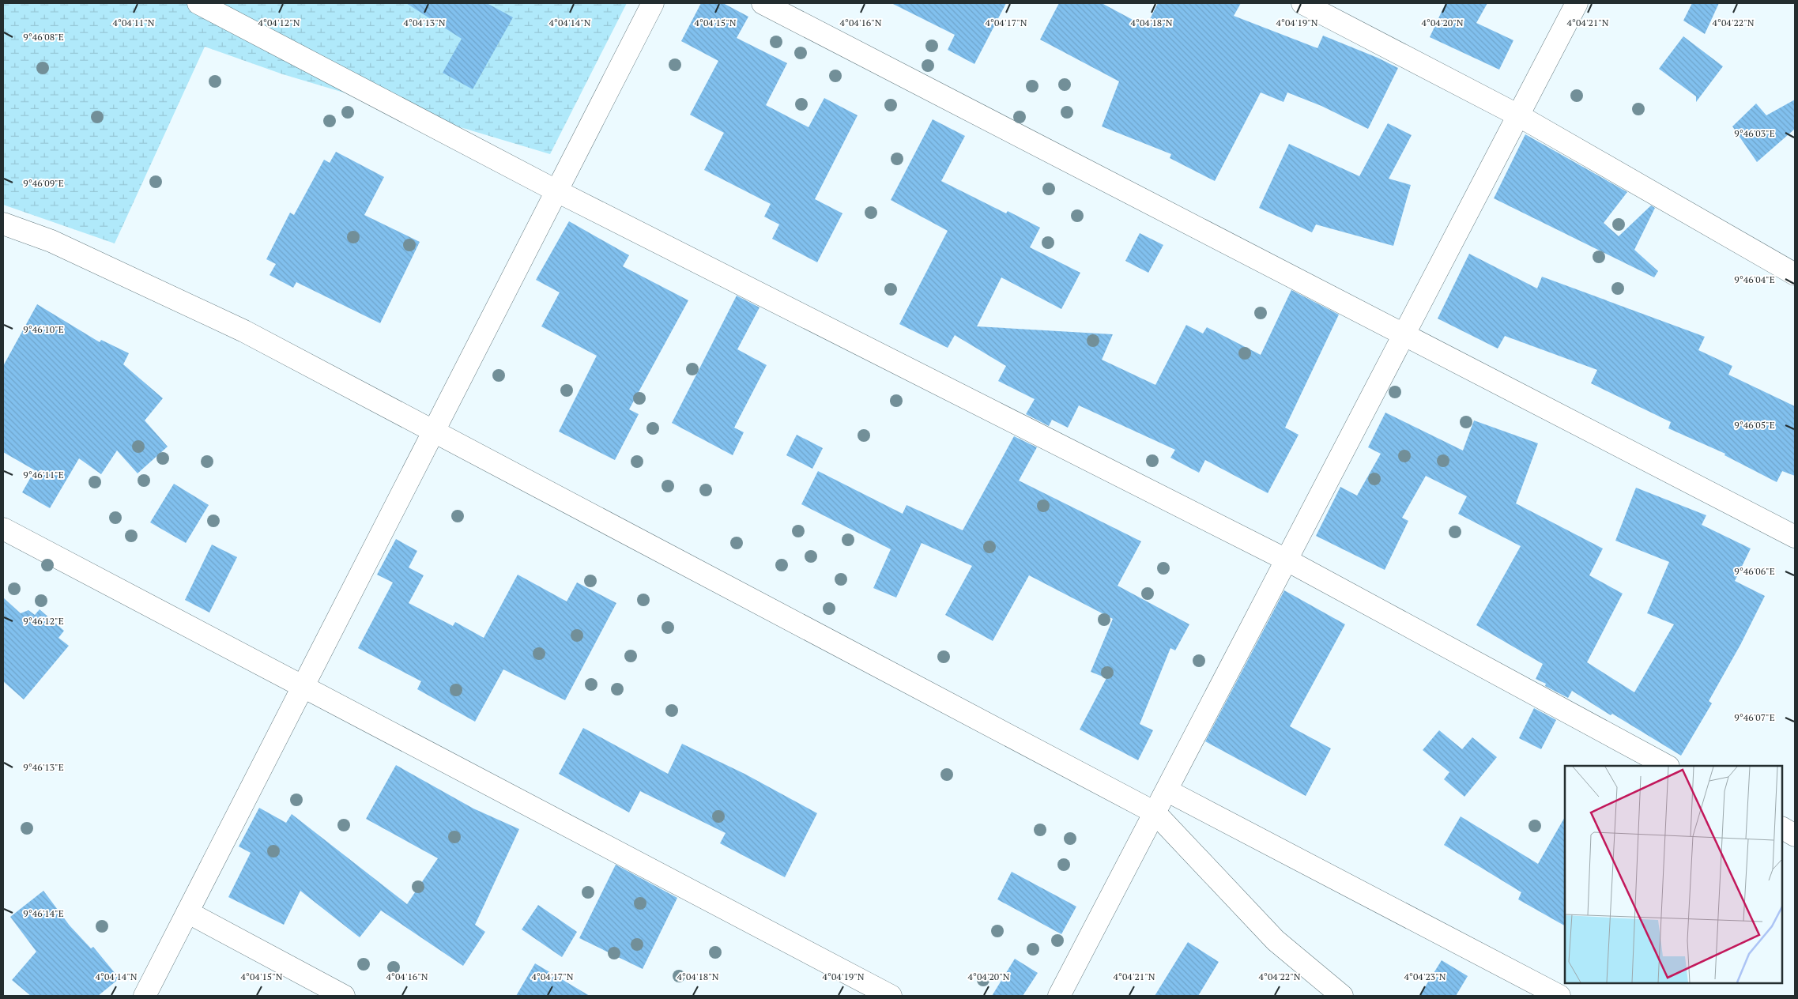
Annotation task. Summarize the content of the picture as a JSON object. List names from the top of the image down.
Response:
{
  "coordinates": [
    "4°04'11\"N",
    "4°04'12\"N",
    "4°04'13\"N",
    "4°04'14\"N",
    "4°04'15\"N",
    "4°04'16\"N",
    "4°04'18\"N",
    "4°04'19\"N",
    "4°04'17\"N",
    "4°04'20\"N",
    "4°04'21\"N",
    "4°04'22\"N",
    "9°46'08\"E",
    "9°46'03\"E",
    "9°46'09\"E",
    "9°46'04\"E",
    "9°46'10\"E",
    "9°46'05\"E",
    "9°46'11\"E",
    "9°46'06\"E",
    "9°46'12\"E",
    "9°46'07\"E",
    "9°46'13\"E",
    "9°46'14\"E",
    "4°04'23\"N"
  ]
}
